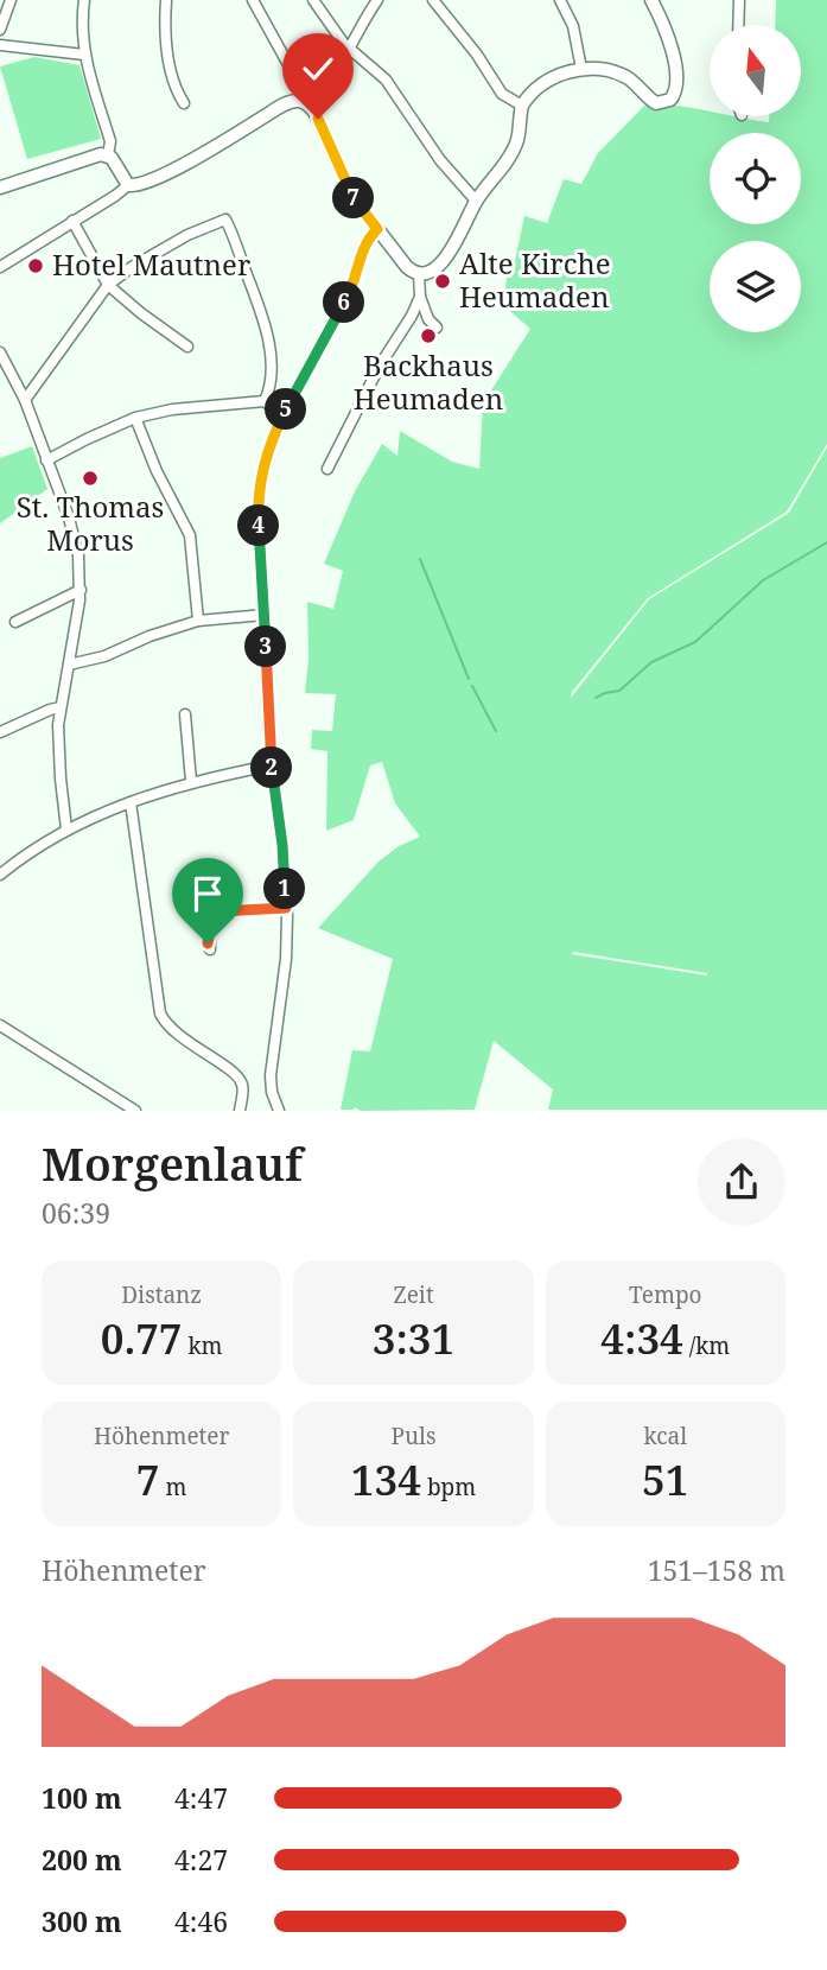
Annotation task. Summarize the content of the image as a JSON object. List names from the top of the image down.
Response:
{
  "places": [
    "Hotel Mautner",
    "Alte Kirche Heumaden",
    "Backhaus Heumaden",
    "St. Thomas Morus"
  ],
  "north": "top",
  "page": {
    "pins": [
      "7",
      "6",
      "5",
      "4",
      "3",
      "2",
      "1"
    ],
    "heading": ["Morgenlauf", "06:39"],
    "stats": [
      ["Distanz", "0.77 km"],
      ["Zeit", "3:31"],
      ["Tempo", "4:34 /km"],
      ["Höhenmeter", "7 m"],
      ["Puls", "134 bpm"],
      ["kcal", "51"]
    ],
    "chart": ["Höhenmeter", "151–158 m"],
    "list": [
      {
        "name": "100 m",
        "note": "4:47"
      },
      {
        "name": "200 m",
        "note": "4:27"
      },
      {
        "name": "300 m",
        "note": "4:46"
      }
    ]
  }
}
